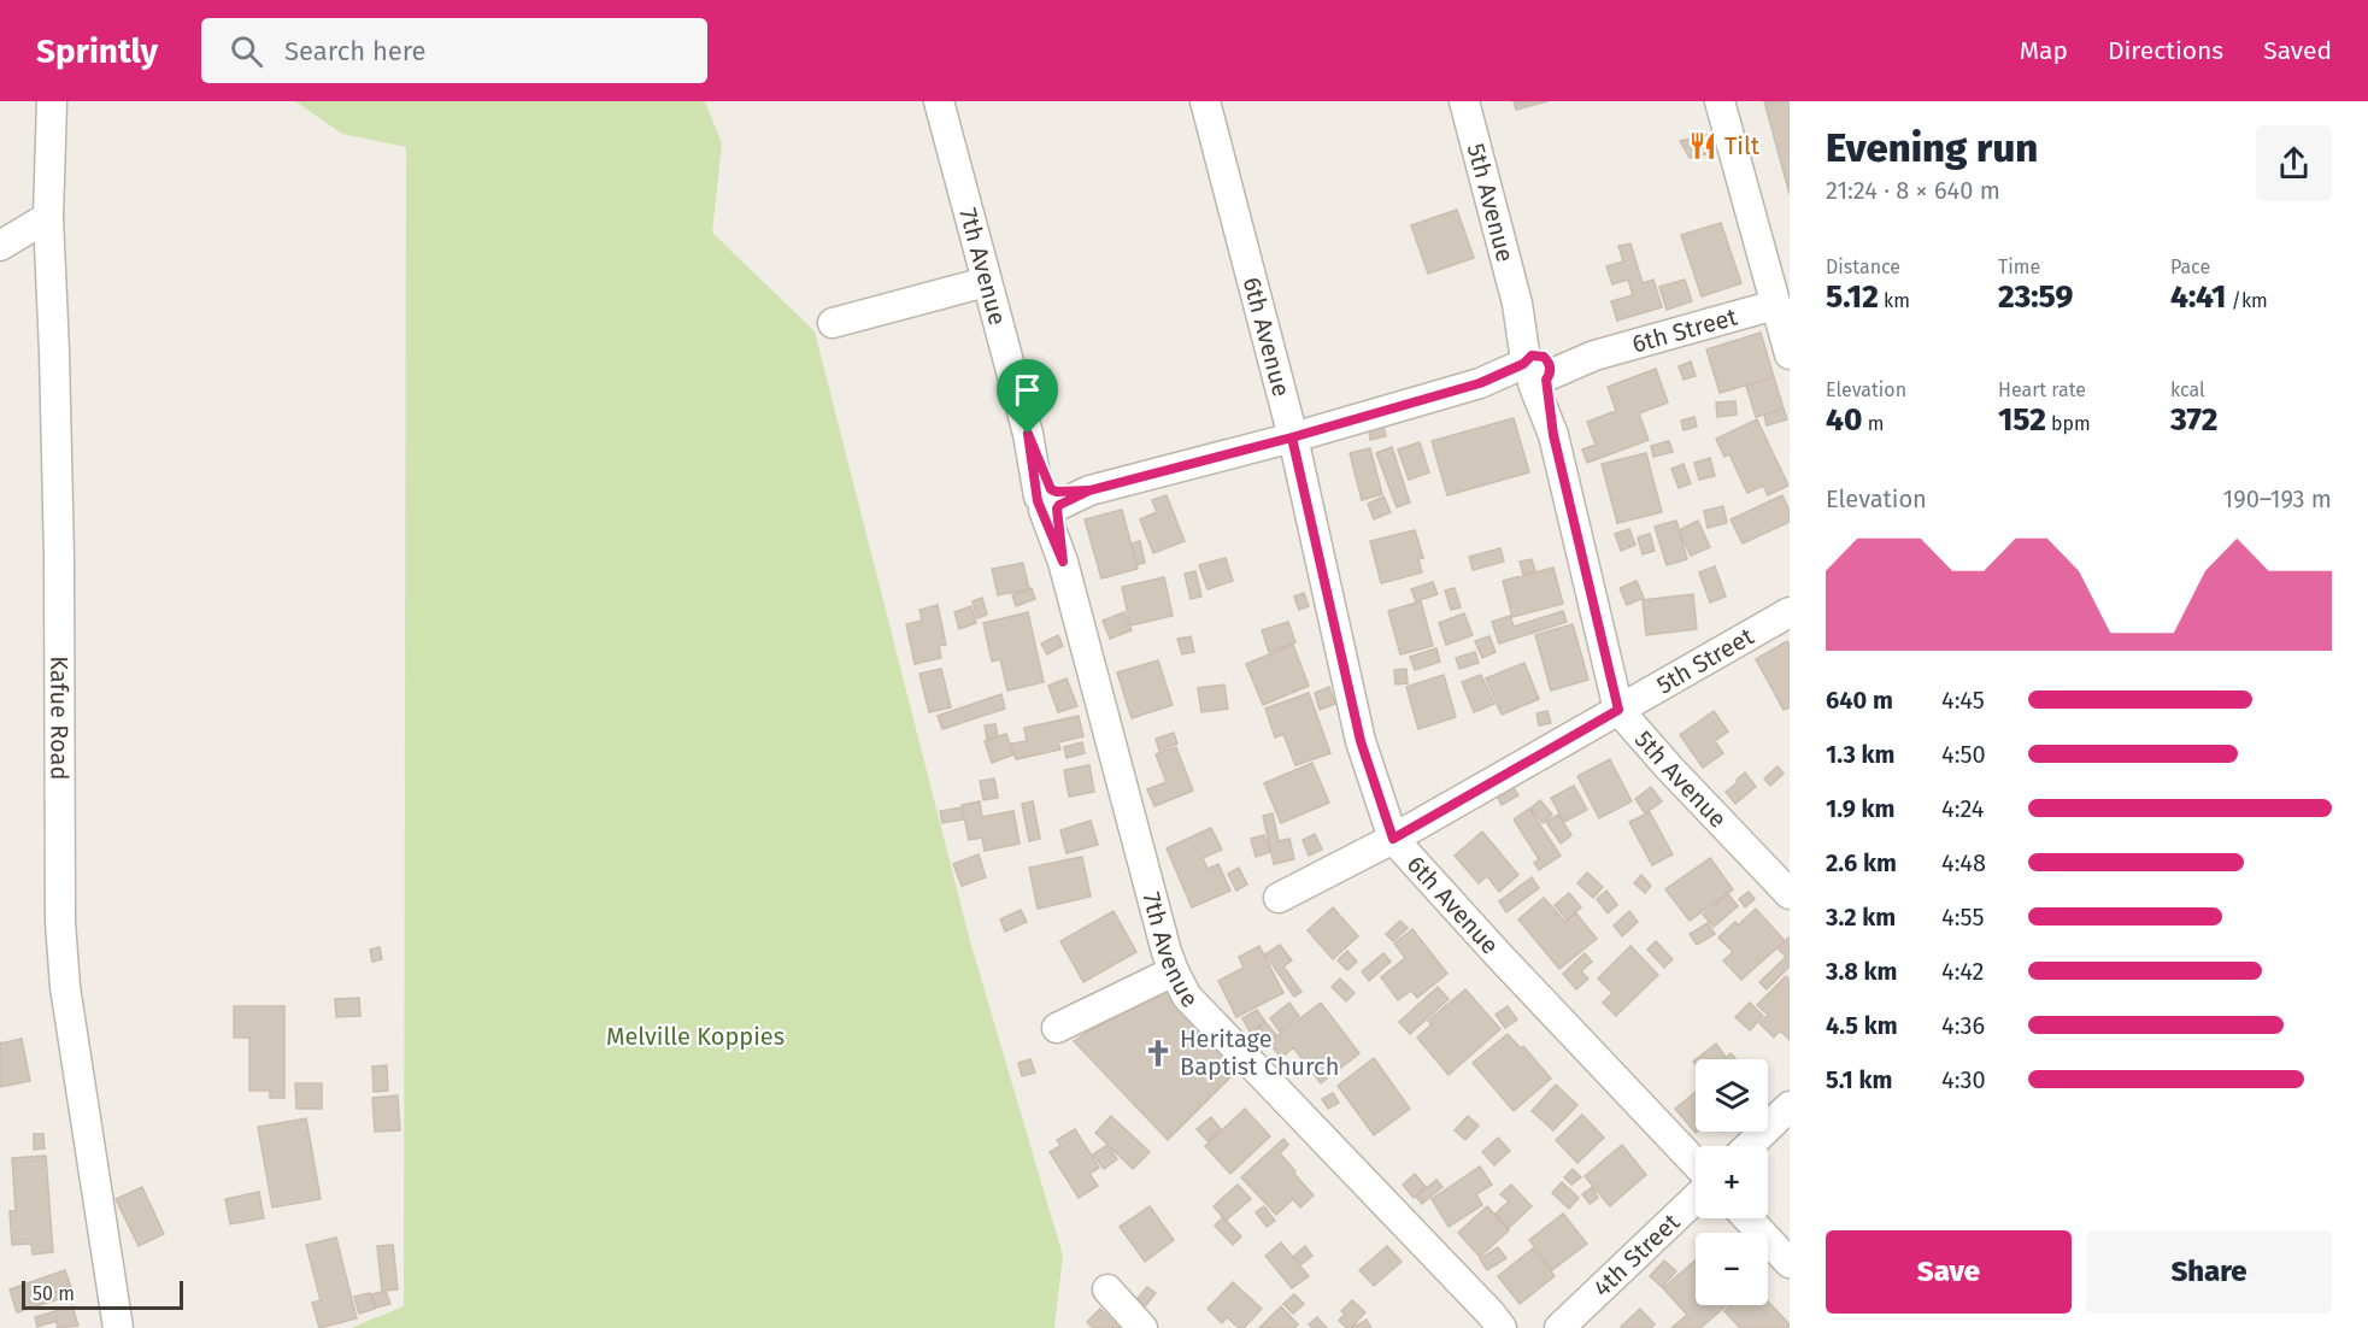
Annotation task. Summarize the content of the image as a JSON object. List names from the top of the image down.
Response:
{
  "streets": {
    "street": [
      "5th Avenue",
      "7th Avenue",
      "6th Street",
      "6th Avenue",
      "5th Street",
      "Kafue Road",
      "4th Street"
    ]
  },
  "crossings": [
    ["5th Avenue", "6th Street"],
    ["5th Avenue", "5th Street"],
    ["7th Avenue", "6th Street"],
    ["6th Street", "6th Avenue"],
    ["6th Avenue", "5th Street"]
  ],
  "parks": ["Melville Koppies"],
  "places": {
    "restaurant": ["Tilt"],
    "church": ["Heritage Baptist Church"]
  },
  "scale_bar": "50 m",
  "page": {
    "header": "Sprintly",
    "search": "Search here",
    "nav": ["Map", "Directions", "Saved"],
    "heading": ["Evening run", "21:24 · 8 × 640 m"],
    "stats": [
      ["Distance", "5.12 km"],
      ["Time", "23:59"],
      ["Pace", "4:41 /km"],
      ["Elevation", "40 m"],
      ["Heart rate", "152 bpm"],
      ["kcal", "372"]
    ],
    "chart": ["Elevation", "190–193 m"],
    "list": [
      {
        "name": "640 m",
        "note": "4:45"
      },
      {
        "name": "1.3 km",
        "note": "4:50"
      },
      {
        "name": "1.9 km",
        "note": "4:24"
      },
      {
        "name": "2.6 km",
        "note": "4:48"
      },
      {
        "name": "3.2 km",
        "note": "4:55"
      },
      {
        "name": "3.8 km",
        "note": "4:42"
      },
      {
        "name": "4.5 km",
        "note": "4:36"
      },
      {
        "name": "5.1 km",
        "note": "4:30"
      }
    ],
    "map_buttons": ["+", "−"],
    "buttons": ["Save", "Share"],
    "scale": "50 m"
  }
}
